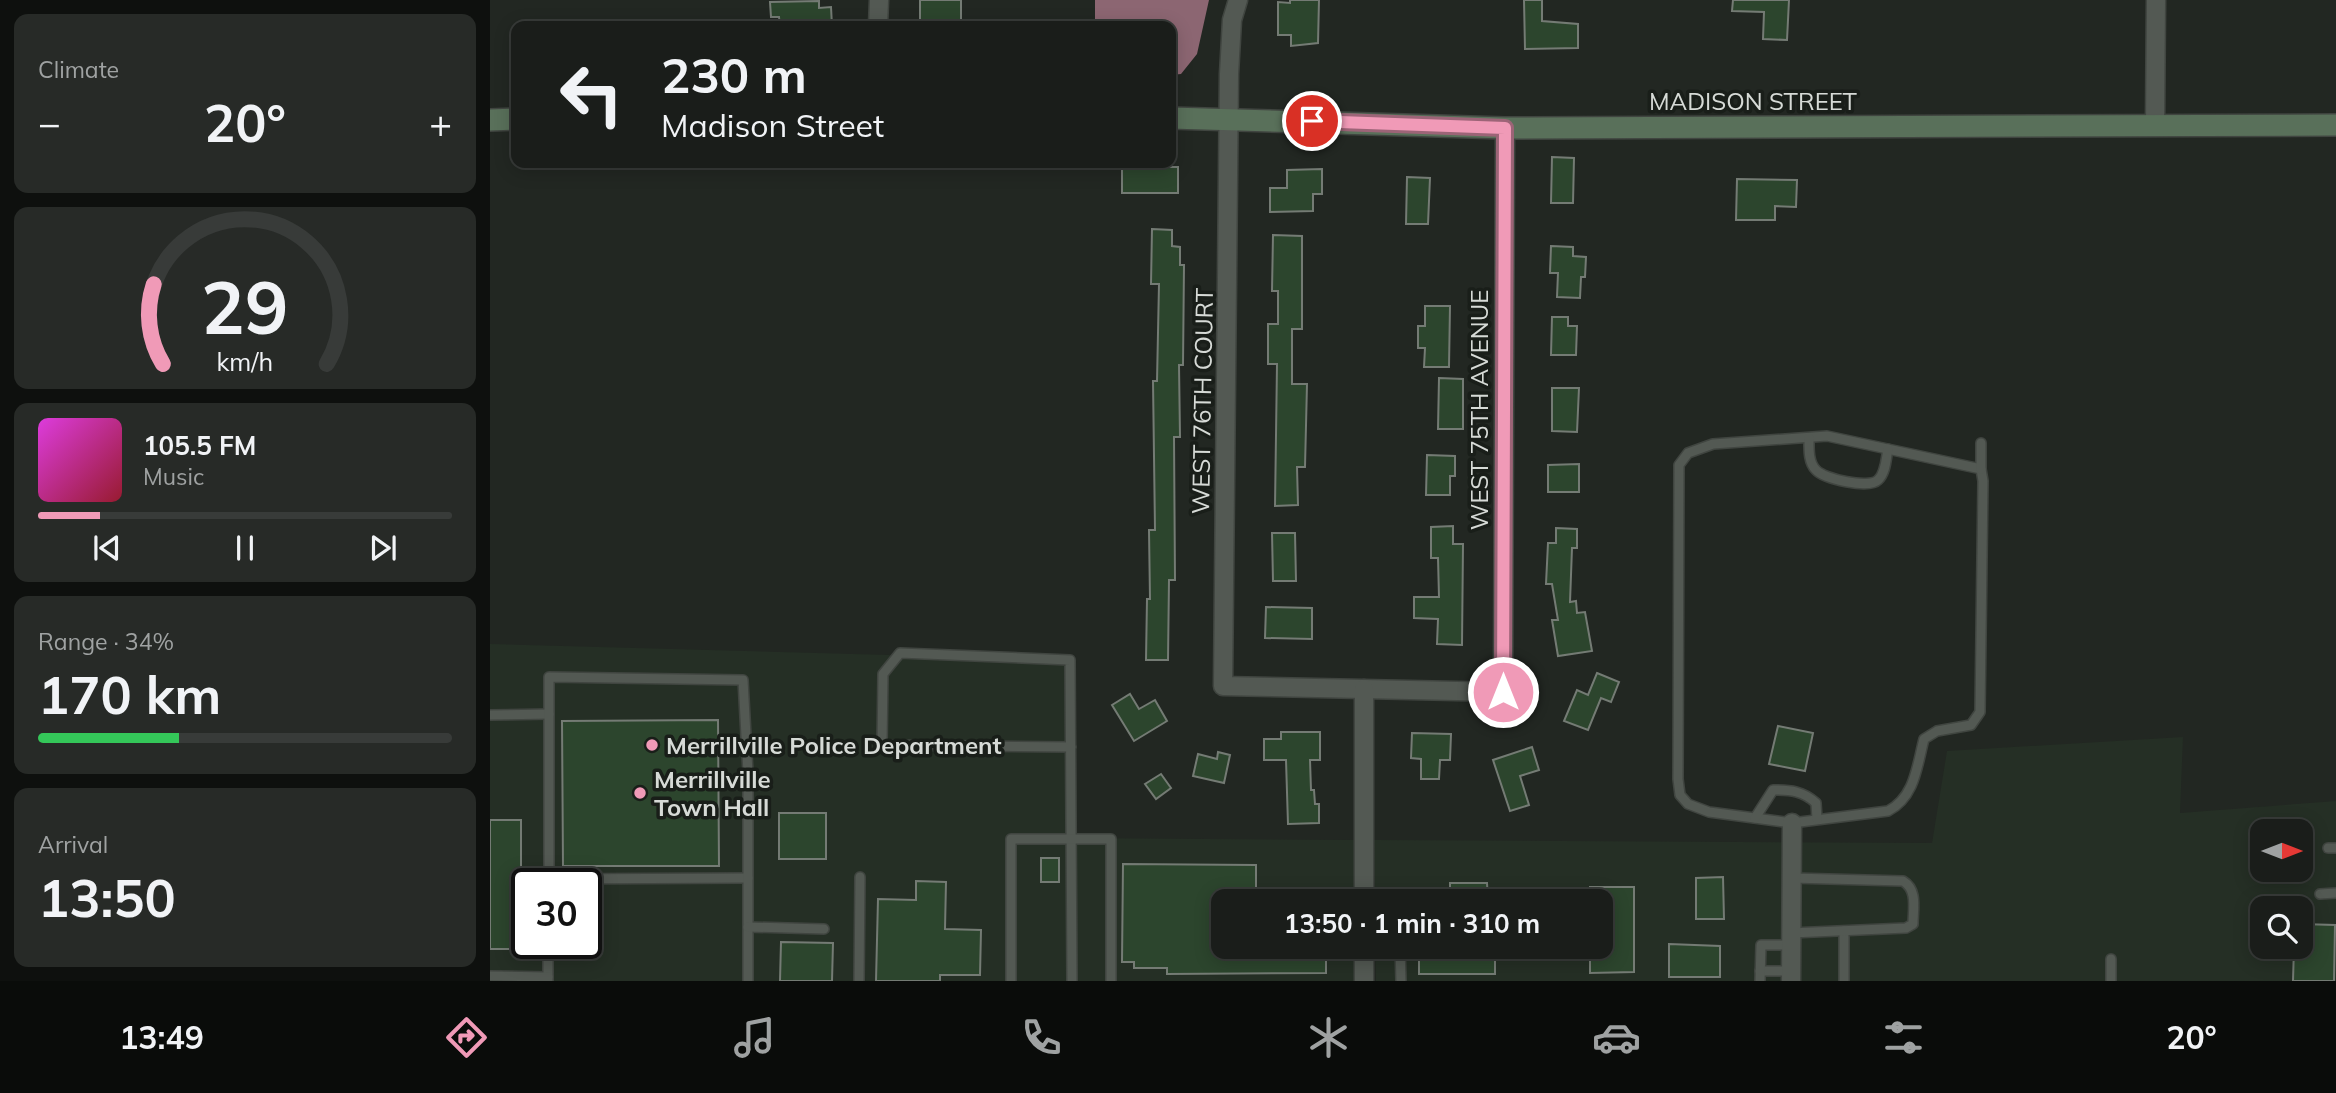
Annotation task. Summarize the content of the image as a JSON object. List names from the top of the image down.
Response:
{
  "streets": {
    "street": ["MADISON STREET", "WEST 76TH COURT", "WEST 75TH AVENUE"]
  },
  "crossings": [
    ["MADISON STREET", "WEST 76TH COURT"],
    ["MADISON STREET", "WEST 75TH AVENUE"],
    ["WEST 76TH COURT", "WEST 75TH AVENUE"]
  ],
  "places": ["Merrillville Police Department", "Merrillville Town Hall"],
  "north": "right",
  "page": {
    "tile": [
      "Climate",
      ["Range · 34%", "170 km"],
      ["Arrival", "13:50"]
    ],
    "turn": ["230 m", "Madison Street"],
    "heat": ["−", "20°", "+"],
    "song": ["105.5 FM", "Music"],
    "limit": "30",
    "trip": "13:50 · 1 min · 310 m",
    "tabs": ["13:49", "20°"],
    "gauge": ["29", "km/h"]
  }
}
